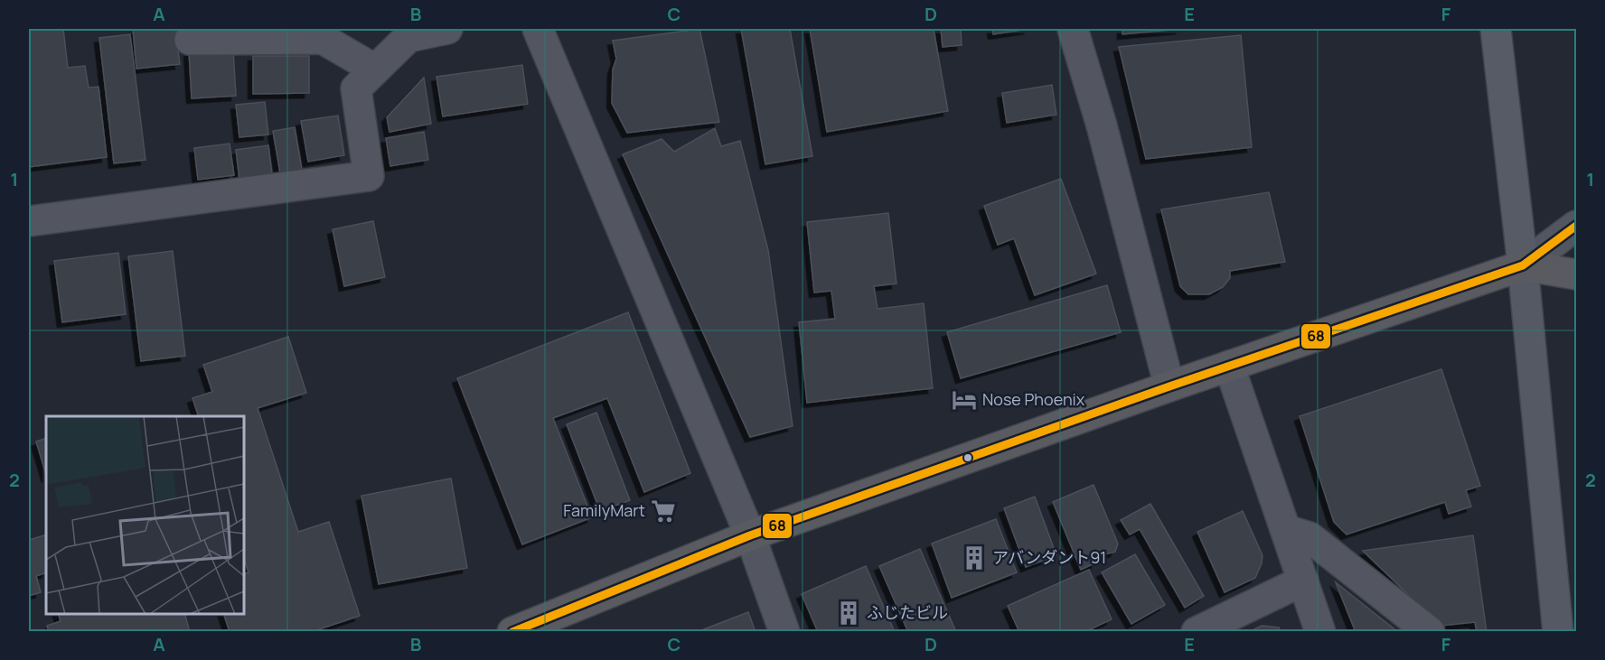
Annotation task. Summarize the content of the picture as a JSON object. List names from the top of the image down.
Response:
{
  "places": {
    "hotel": ["Nose Phoenix"],
    "supermarket": ["FamilyMart"],
    "building": ["アバンダント91", "ふじたビル"]
  },
  "lines": ["transit line 68"],
  "grid": {
    "columns": [
      "A",
      "B",
      "C",
      "D",
      "E",
      "F"
    ],
    "rows": ["1", "2"]
  }
}
